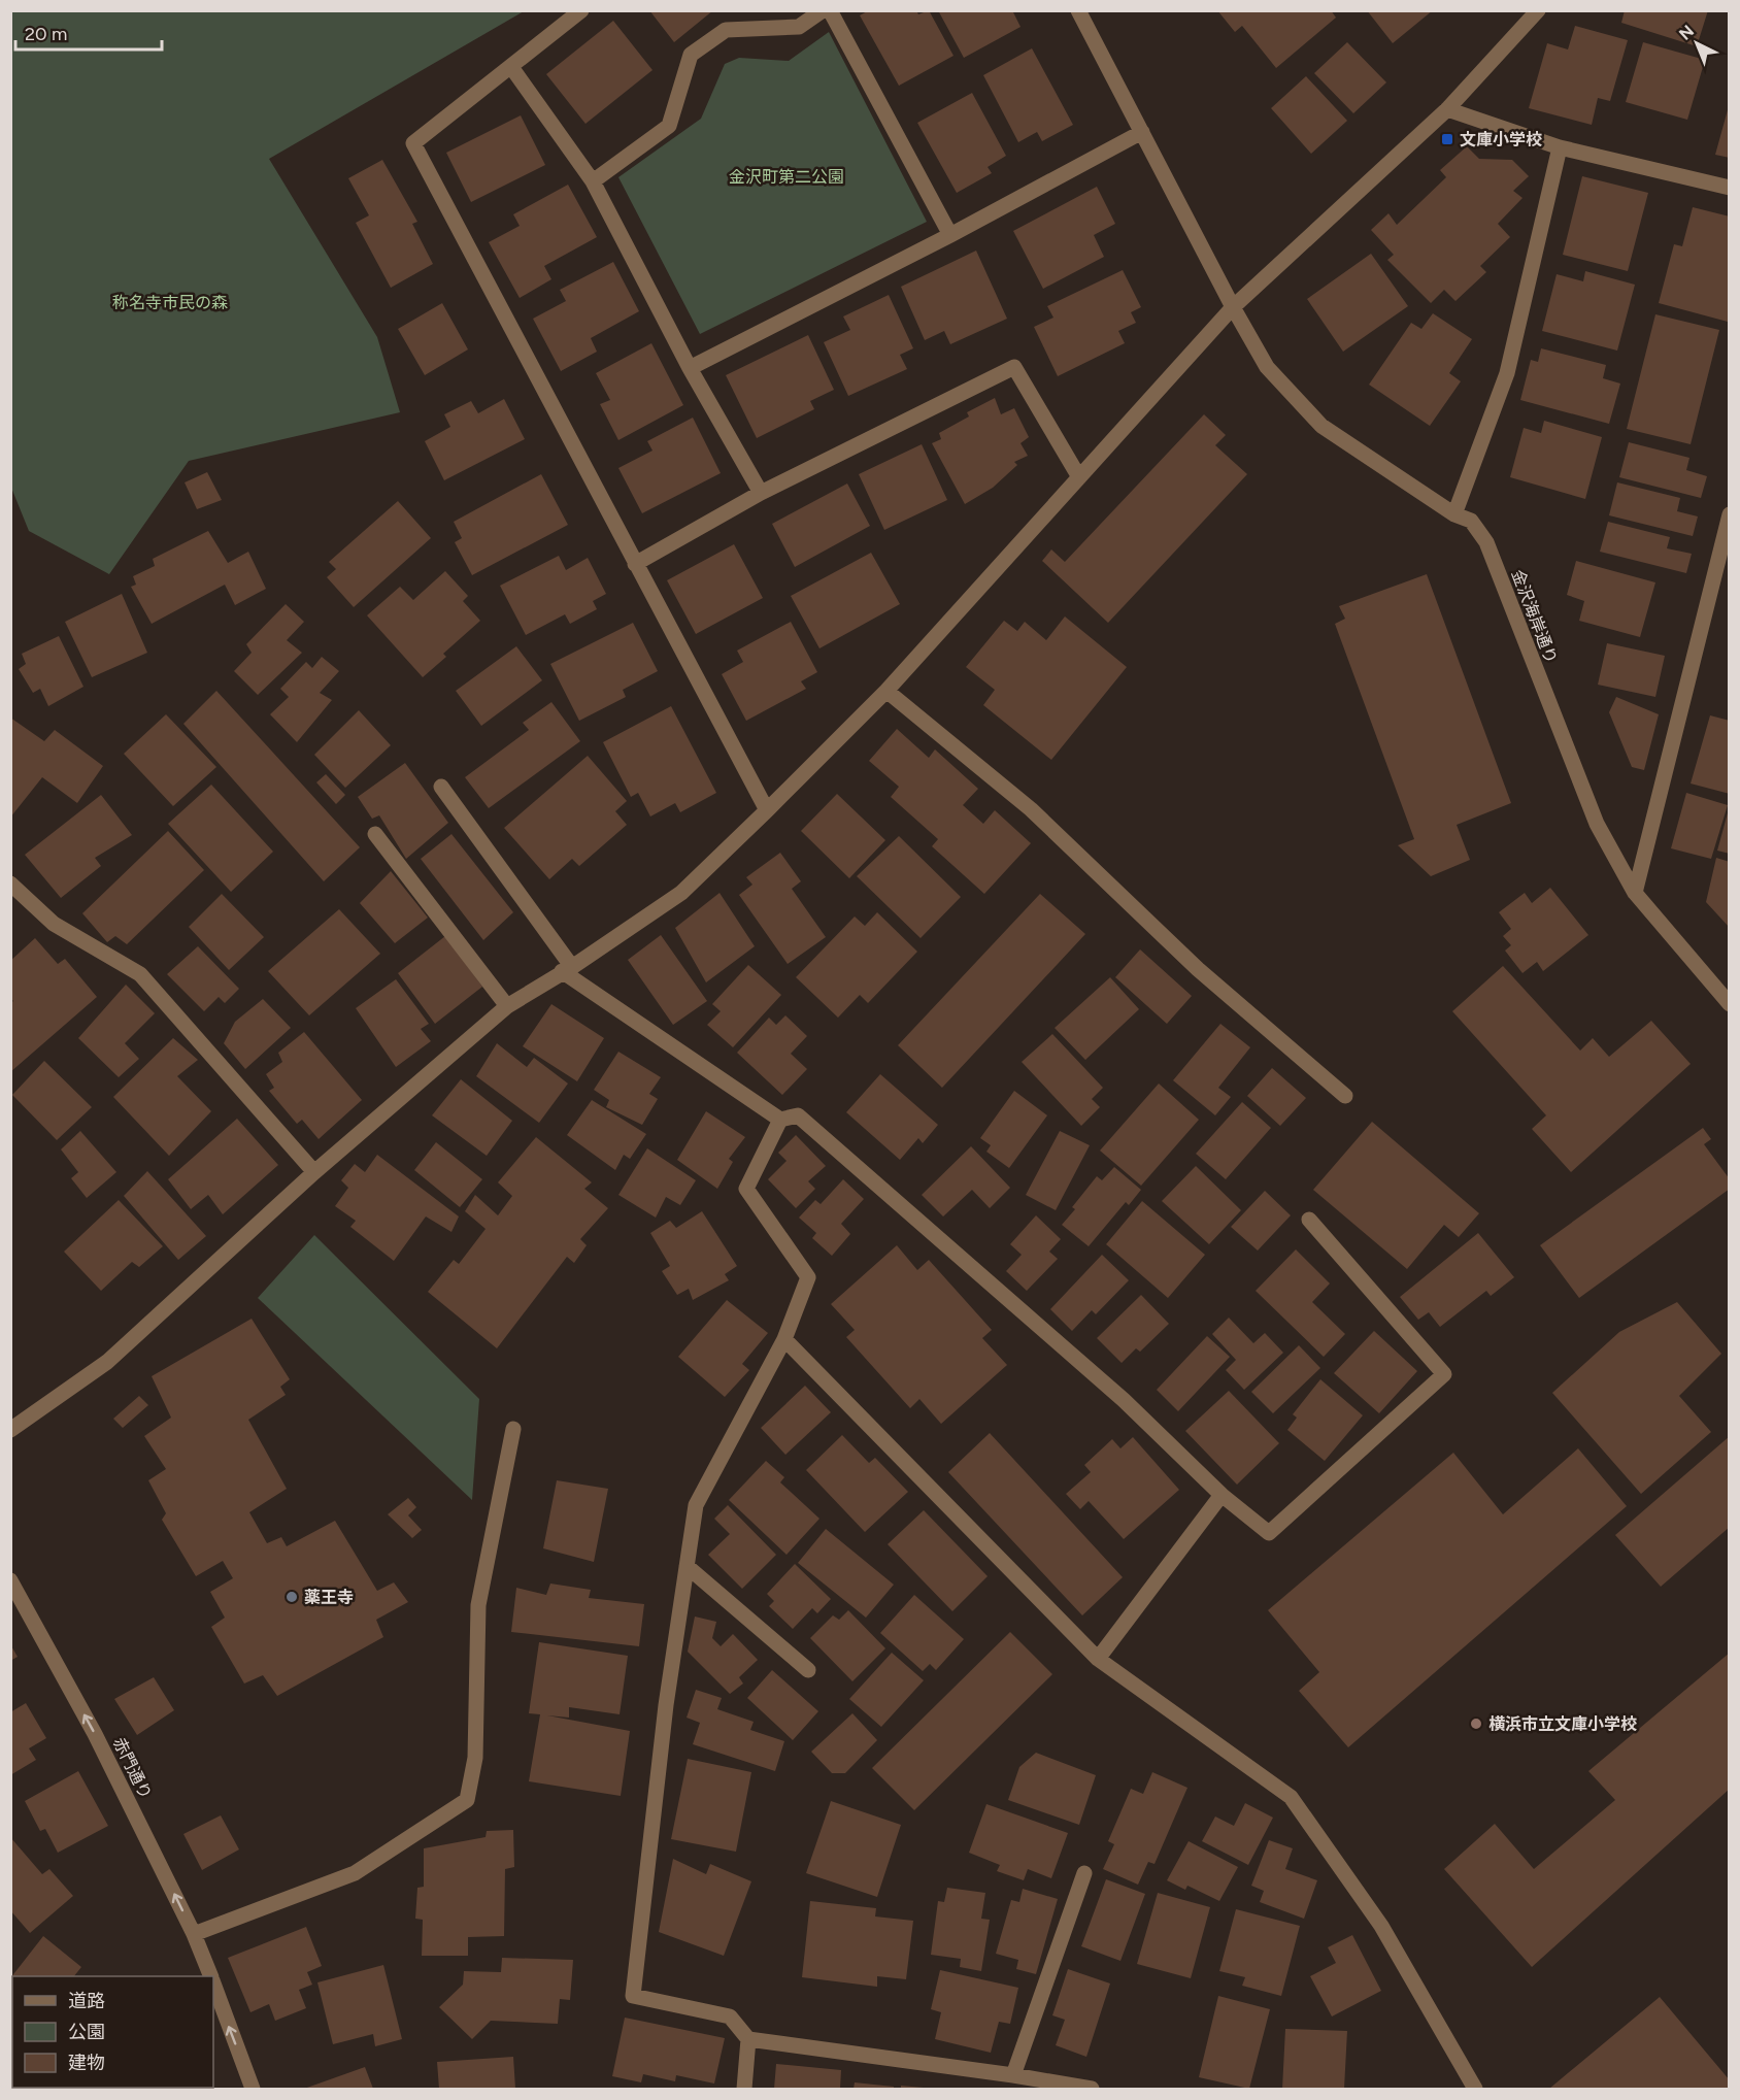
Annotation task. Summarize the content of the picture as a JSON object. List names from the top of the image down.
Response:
{
  "streets": {
    "street": ["金沢海岸通り", "赤門通り"]
  },
  "one_way": ["赤門通り"],
  "parks": ["金沢町第二公園", "称名寺市民の森"],
  "places": {
    "transit": ["文庫小学校"],
    "other": ["薬王寺", "横浜市立文庫小学校"]
  },
  "legend": ["道路", "公園", "建物"],
  "scale_bar": "20 m",
  "north": "top left"
}
